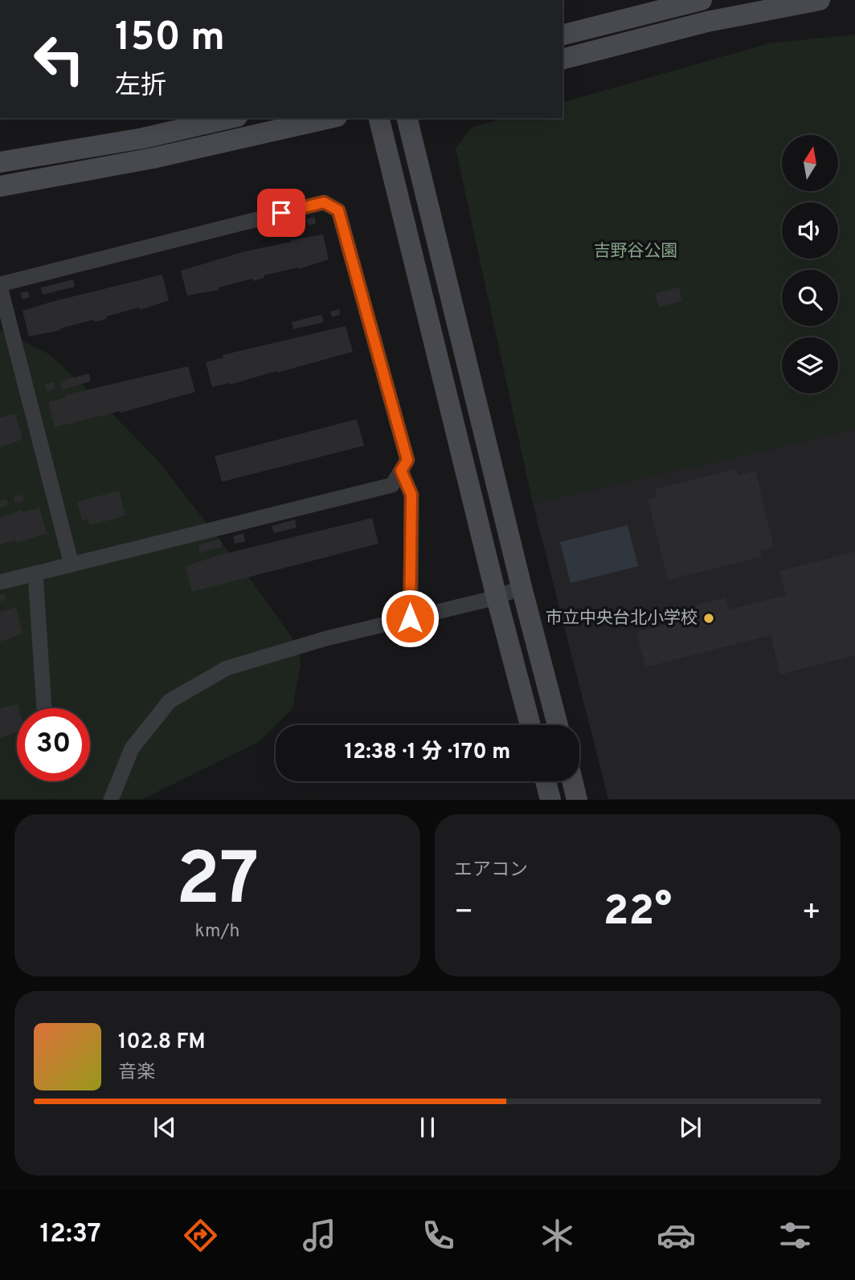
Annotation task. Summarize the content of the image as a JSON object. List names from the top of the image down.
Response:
{
  "parks": ["吉野谷公園"],
  "places": ["市立中央台北小学校"],
  "north": "top",
  "page": {
    "turn": ["150 m", "左折"],
    "limit": "30",
    "trip": "12:38 · 1 分 · 170 m",
    "tile": [
      ["27", "km/h"],
      "エアコン"
    ],
    "heat": ["−", "22°", "+"],
    "song": ["102.8 FM", "音楽"],
    "tabs": "12:37"
  }
}
